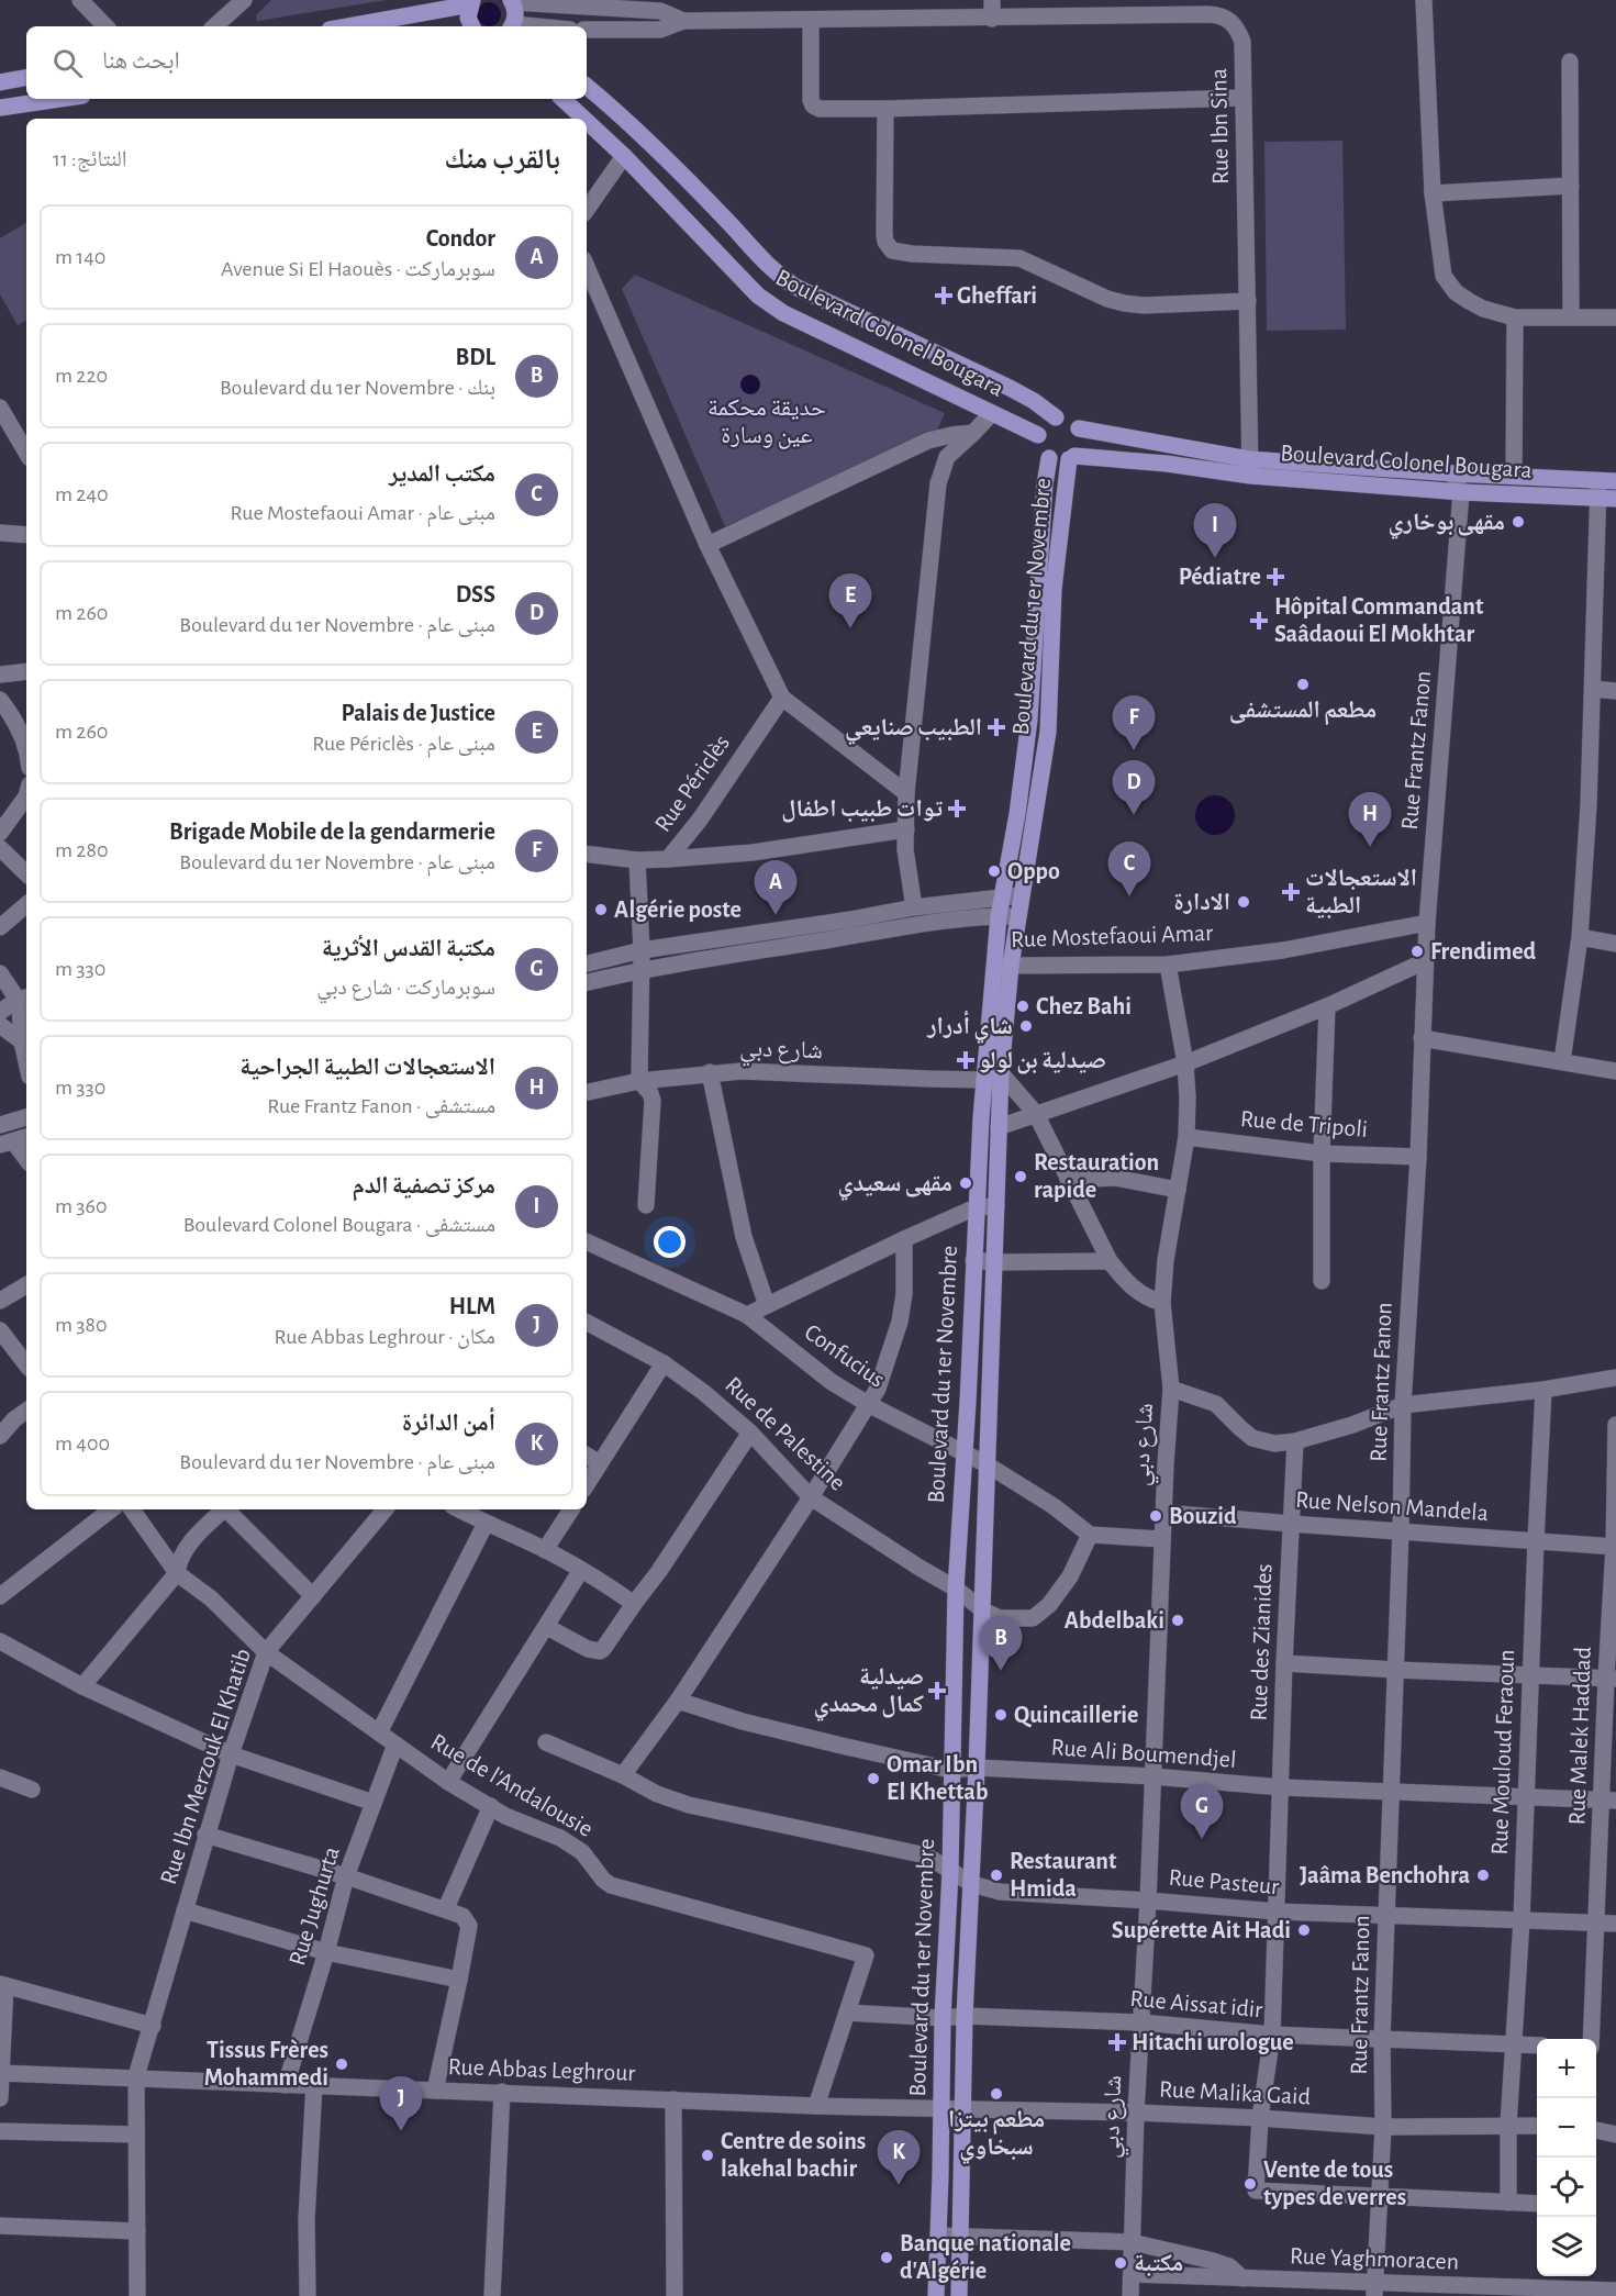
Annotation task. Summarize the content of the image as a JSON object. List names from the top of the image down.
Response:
{
  "streets": {
    "main road": ["Boulevard Colonel Bougara", "Boulevard du 1er Novembre"],
    "street": [
      "Rue Ibn Sina",
      "Rue Frantz Fanon",
      "Rue Périclès",
      "Rue Mostefaoui Amar",
      "شارع دبي",
      "Rue de Tripoli",
      "Confucius",
      "Rue de Palestine",
      "Rue Nelson Mandela",
      "Rue des Zianides",
      "Rue Malek Haddad",
      "Rue Mouloud Feraoun",
      "Rue Ali Boumendjel",
      "Rue Ibn Merzouk El Khatib",
      "Rue de l'Andalousie",
      "Rue Pasteur",
      "Rue Jughurta",
      "Rue Aissat idir",
      "Rue Abbas Leghrour",
      "Rue Malika Gaid",
      "Rue Yaghmoracen"
    ]
  },
  "crossings": [
    ["Rue Ibn Sina", "Boulevard Colonel Bougara"],
    ["Boulevard Colonel Bougara", "Boulevard du 1er Novembre"],
    ["Boulevard Colonel Bougara", "Rue Frantz Fanon"],
    ["Boulevard du 1er Novembre", "Rue Mostefaoui Amar"],
    ["Boulevard du 1er Novembre", "شارع دبي"],
    ["Boulevard du 1er Novembre", "Confucius"],
    ["Boulevard du 1er Novembre", "Rue de Palestine"],
    ["Boulevard du 1er Novembre", "Rue Ali Boumendjel"],
    ["Boulevard du 1er Novembre", "Rue Pasteur"],
    ["Boulevard du 1er Novembre", "Rue Aissat idir"],
    ["Boulevard du 1er Novembre", "Rue Abbas Leghrour"],
    ["Boulevard du 1er Novembre", "Rue Malika Gaid"],
    ["Rue Frantz Fanon", "Rue Mostefaoui Amar"],
    ["Rue Frantz Fanon", "Rue de Tripoli"],
    ["Rue Frantz Fanon", "Rue Nelson Mandela"],
    ["Rue Frantz Fanon", "Rue des Zianides"],
    ["Rue Frantz Fanon", "Rue Ali Boumendjel"],
    ["Rue Frantz Fanon", "Rue Pasteur"],
    ["Rue Frantz Fanon", "Rue Aissat idir"],
    ["Rue Frantz Fanon", "Rue Malika Gaid"],
    ["Rue Frantz Fanon", "Rue Yaghmoracen"],
    ["Rue Mostefaoui Amar", "شارع دبي"],
    ["شارع دبي", "Rue de Tripoli"],
    ["شارع دبي", "Rue Nelson Mandela"],
    ["شارع دبي", "Rue Ali Boumendjel"],
    ["شارع دبي", "Rue Pasteur"],
    ["شارع دبي", "Rue Aissat idir"],
    ["شارع دبي", "Rue Malika Gaid"],
    ["شارع دبي", "Rue Yaghmoracen"],
    ["Rue Nelson Mandela", "Rue des Zianides"],
    ["Rue Nelson Mandela", "Rue Malek Haddad"],
    ["Rue Nelson Mandela", "Rue Mouloud Feraoun"],
    ["Rue des Zianides", "Rue Ali Boumendjel"],
    ["Rue des Zianides", "Rue Pasteur"],
    ["Rue des Zianides", "Rue Aissat idir"],
    ["Rue des Zianides", "Rue Malika Gaid"],
    ["Rue Malek Haddad", "Rue Ali Boumendjel"],
    ["Rue Malek Haddad", "Rue Pasteur"],
    ["Rue Mouloud Feraoun", "Rue Ali Boumendjel"],
    ["Rue Mouloud Feraoun", "Rue Pasteur"],
    ["Rue Mouloud Feraoun", "Rue Aissat idir"],
    ["Rue Mouloud Feraoun", "Rue Malika Gaid"],
    ["Rue Ibn Merzouk El Khatib", "Rue de l'Andalousie"],
    ["Rue Ibn Merzouk El Khatib", "Rue Abbas Leghrour"],
    ["Rue de l'Andalousie", "Rue Jughurta"],
    ["Rue de l'Andalousie", "Rue Aissat idir"],
    ["Rue Jughurta", "Rue Abbas Leghrour"],
    ["Rue Abbas Leghrour", "Rue Malika Gaid"]
  ],
  "parks": ["حديقة محكمة عين وسارة"],
  "places": {
    "health": [
      "Gheffari",
      "Pédiatre",
      "Hôpital Commandant Saâdaoui El Mokhtar",
      "الطبيب صنايعي",
      "توات طبيب اطفال",
      "الاستعجالات الطبية",
      "صيدلية بن لولو",
      "صيدلية كمال محمدي",
      "Hitachi urologue"
    ],
    "other": [
      "مقهى بوخاري",
      "مطعم المستشفى",
      "Oppo",
      "الادارة",
      "Algérie poste",
      "Frendimed",
      "Chez Bahi",
      "شاي أدرار",
      "Restauration rapide",
      "مقهى سعيدي",
      "Bouzid",
      "Abdelbaki",
      "Quincaillerie",
      "Omar Ibn El Khettab",
      "Restaurant Hmida",
      "Jaâma Benchohra",
      "Supérette Ait Hadi",
      "Tissus Frères Mohammedi",
      "مطعم بيتزا سبخاوي",
      "Centre de soins lakehal bachir",
      "Vente de tous types de verres",
      "Banque nationale d'Algérie",
      "مكتبة"
    ]
  },
  "page": {
    "search": "ابحث هنا",
    "heading": ["بالقرب منك", "النتائج: 11"],
    "list": [
      {
        "mark": "A",
        "name": "Condor",
        "note": "سوبرماركت · Avenue Si El Haouès",
        "value": "140 m"
      },
      {
        "mark": "B",
        "name": "BDL",
        "note": "بنك · Boulevard du 1er Novembre",
        "value": "220 m"
      },
      {
        "mark": "C",
        "name": "مكتب المدير",
        "note": "مبنى عام · Rue Mostefaoui Amar",
        "value": "240 m"
      },
      {
        "mark": "D",
        "name": "DSS",
        "note": "مبنى عام · Boulevard du 1er Novembre",
        "value": "260 m"
      },
      {
        "mark": "E",
        "name": "Palais de Justice",
        "note": "مبنى عام · Rue Périclès",
        "value": "260 m"
      },
      {
        "mark": "F",
        "name": "Brigade Mobile de la gendarmerie",
        "note": "مبنى عام · Boulevard du 1er Novembre",
        "value": "280 m"
      },
      {
        "mark": "G",
        "name": "مكتبة القدس الأثرية",
        "note": "سوبرماركت · شارع دبي",
        "value": "330 m"
      },
      {
        "mark": "H",
        "name": "الاستعجالات الطبية الجراحية",
        "note": "مستشفى · Rue Frantz Fanon",
        "value": "330 m"
      },
      {
        "mark": "I",
        "name": "مركز تصفية الدم",
        "note": "مستشفى · Boulevard Colonel Bougara",
        "value": "360 m"
      },
      {
        "mark": "J",
        "name": "HLM",
        "note": "مكان · Rue Abbas Leghrour",
        "value": "380 m"
      },
      {
        "mark": "K",
        "name": "أمن الدائرة",
        "note": "مبنى عام · Boulevard du 1er Novembre",
        "value": "400 m"
      }
    ],
    "pins": [
      "I",
      "E",
      "F",
      "D",
      "H",
      "C",
      "A",
      "B",
      "G",
      "J",
      "K"
    ],
    "map_buttons": ["+", "−"]
  }
}
